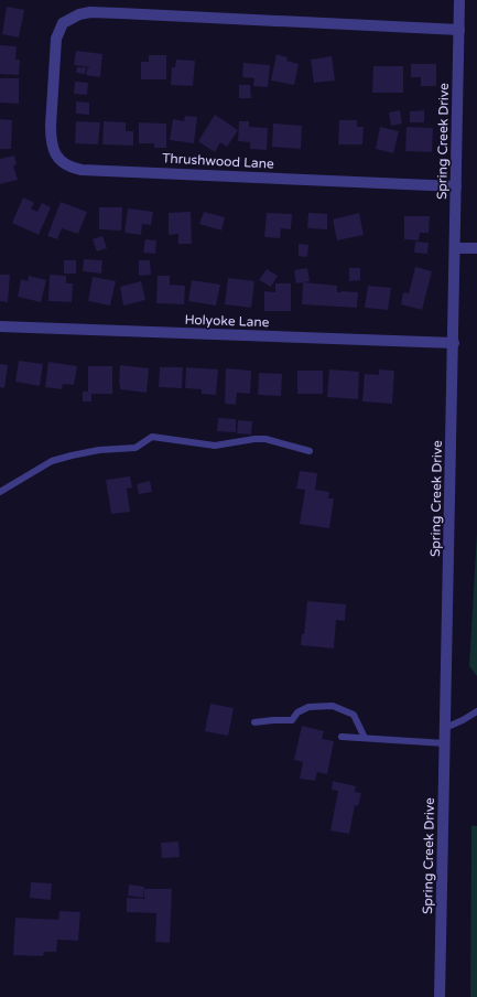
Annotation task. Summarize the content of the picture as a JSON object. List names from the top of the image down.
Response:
{
  "streets": {
    "street": ["Spring Creek Drive", "Thrushwood Lane", "Holyoke Lane"]
  },
  "crossings": [
    ["Spring Creek Drive", "Thrushwood Lane"],
    ["Spring Creek Drive", "Holyoke Lane"]
  ]
}
